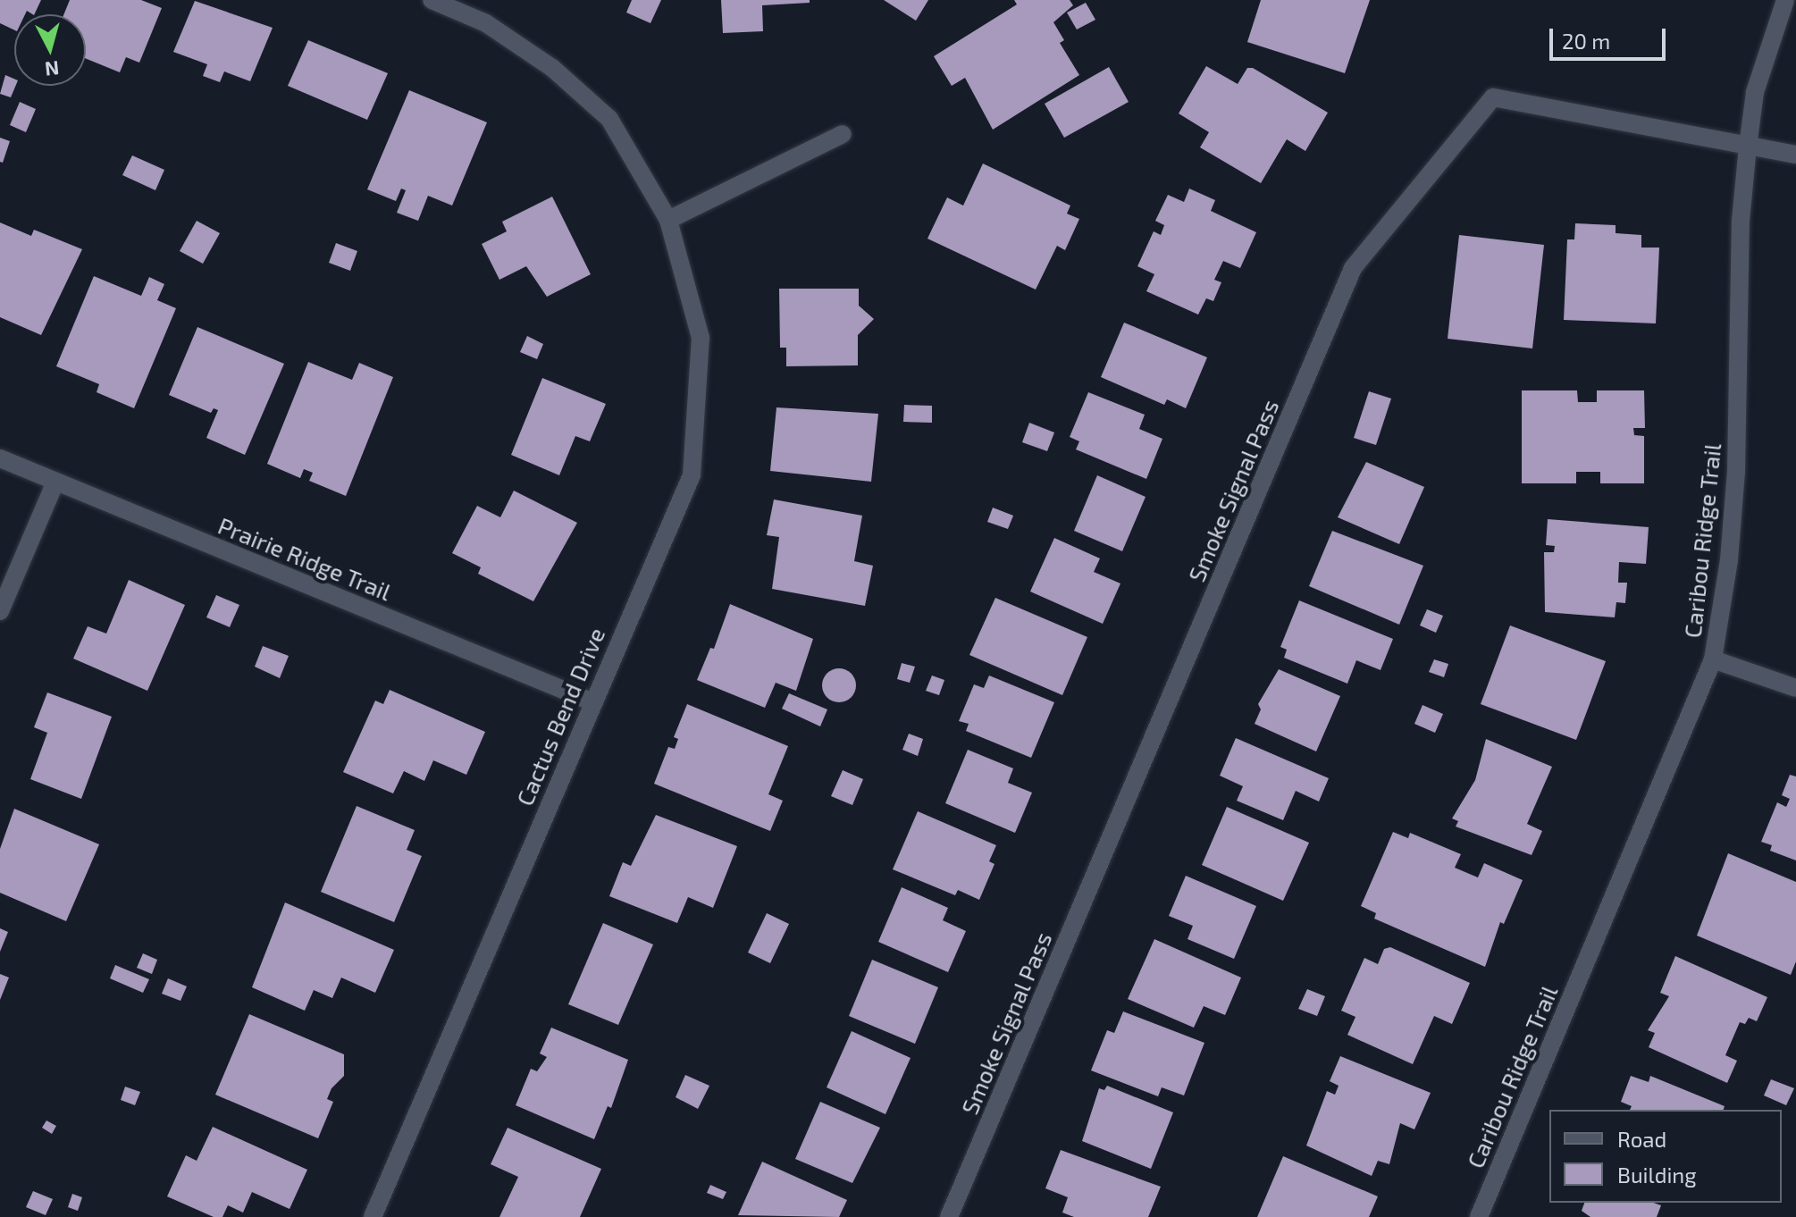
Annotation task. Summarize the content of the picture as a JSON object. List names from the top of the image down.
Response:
{
  "streets": {
    "street": [
      "Smoke Signal Pass",
      "Caribou Ridge Trail",
      "Prairie Ridge Trail",
      "Cactus Bend Drive"
    ]
  },
  "crossings": [
    ["Smoke Signal Pass", "Caribou Ridge Trail"],
    ["Prairie Ridge Trail", "Cactus Bend Drive"]
  ],
  "legend": ["Road", "Building"],
  "scale_bar": "20 m",
  "north": "bottom"
}
